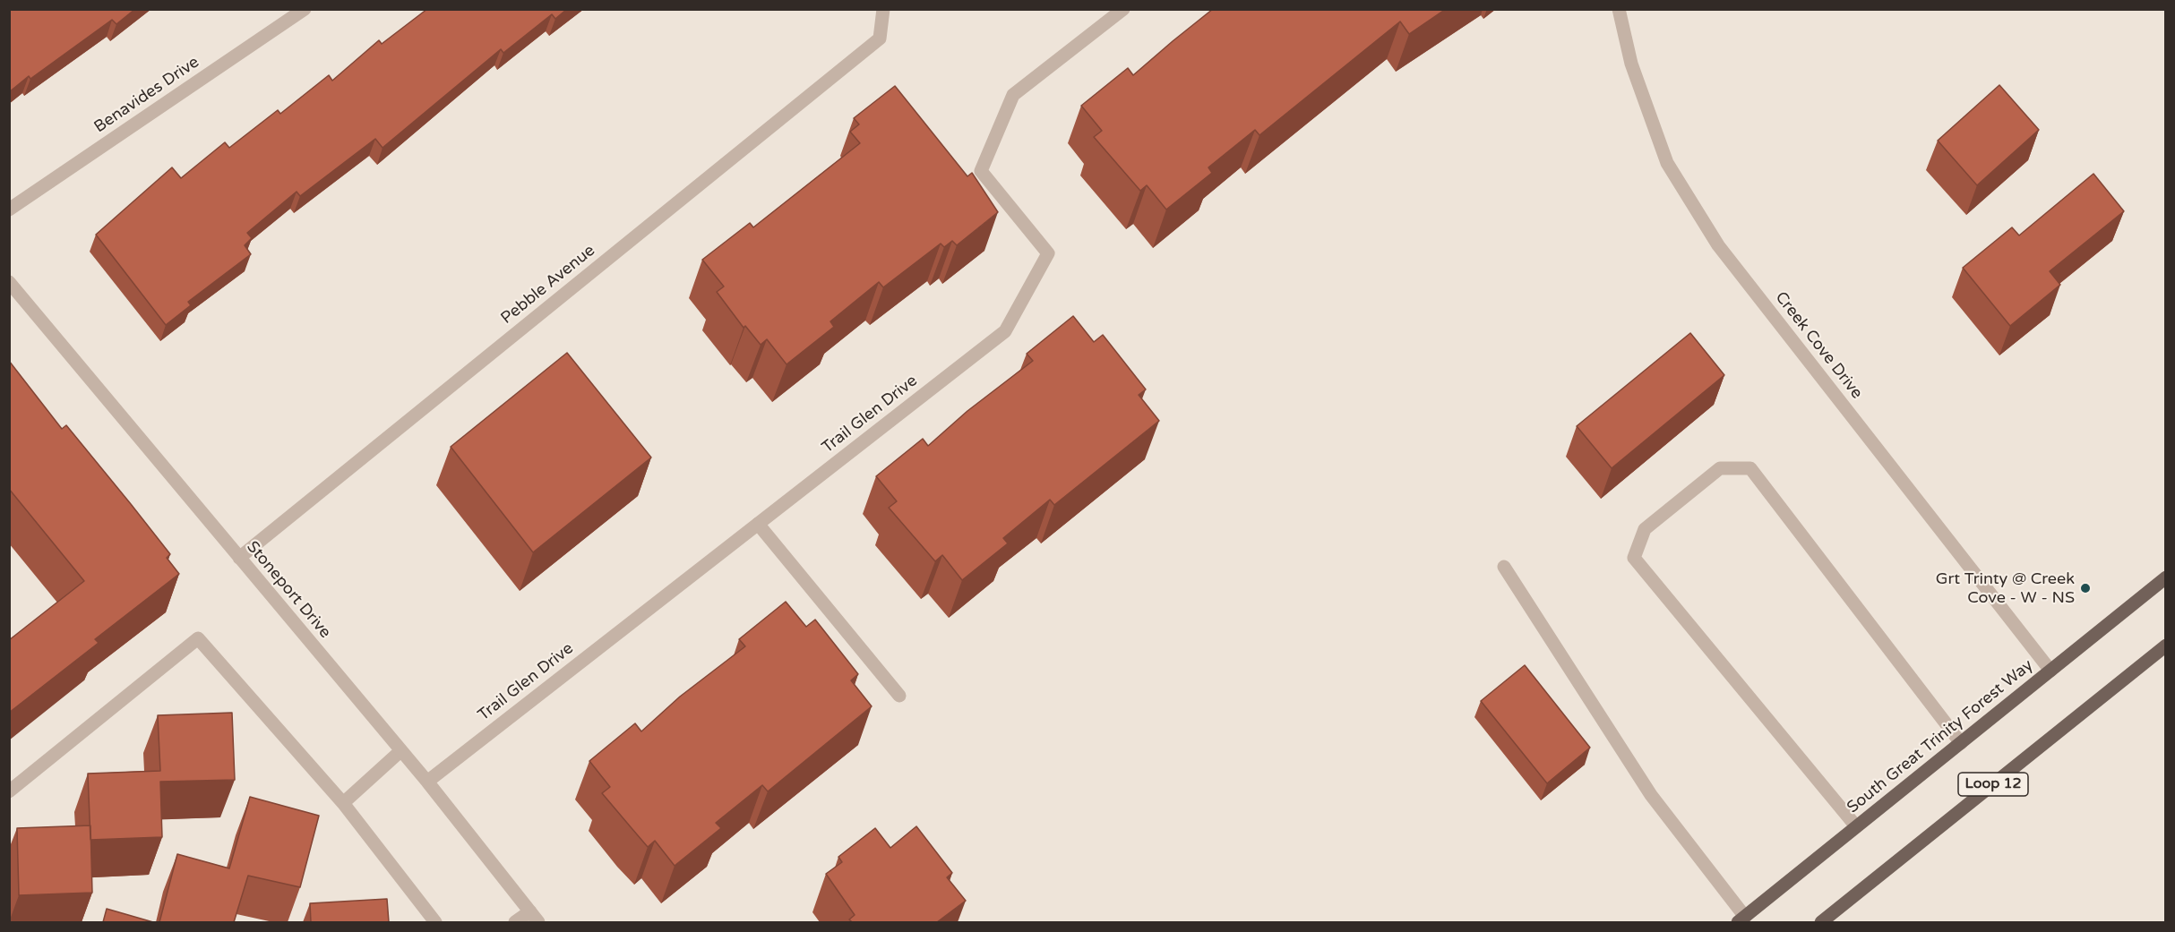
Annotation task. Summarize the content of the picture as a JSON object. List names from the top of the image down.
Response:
{
  "streets": {
    "main road": ["South Great Trinity Forest Way", "Loop 12"],
    "street": [
      "Benavides Drive",
      "Pebble Avenue",
      "Creek Cove Drive",
      "Trail Glen Drive",
      "Stoneport Drive"
    ]
  },
  "crossings": [
    ["Pebble Avenue", "Stoneport Drive"],
    ["Creek Cove Drive", "South Great Trinity Forest Way"],
    ["Trail Glen Drive", "Stoneport Drive"]
  ],
  "places": ["Grt Trinty @ Creek Cove - W - NS"]
}
